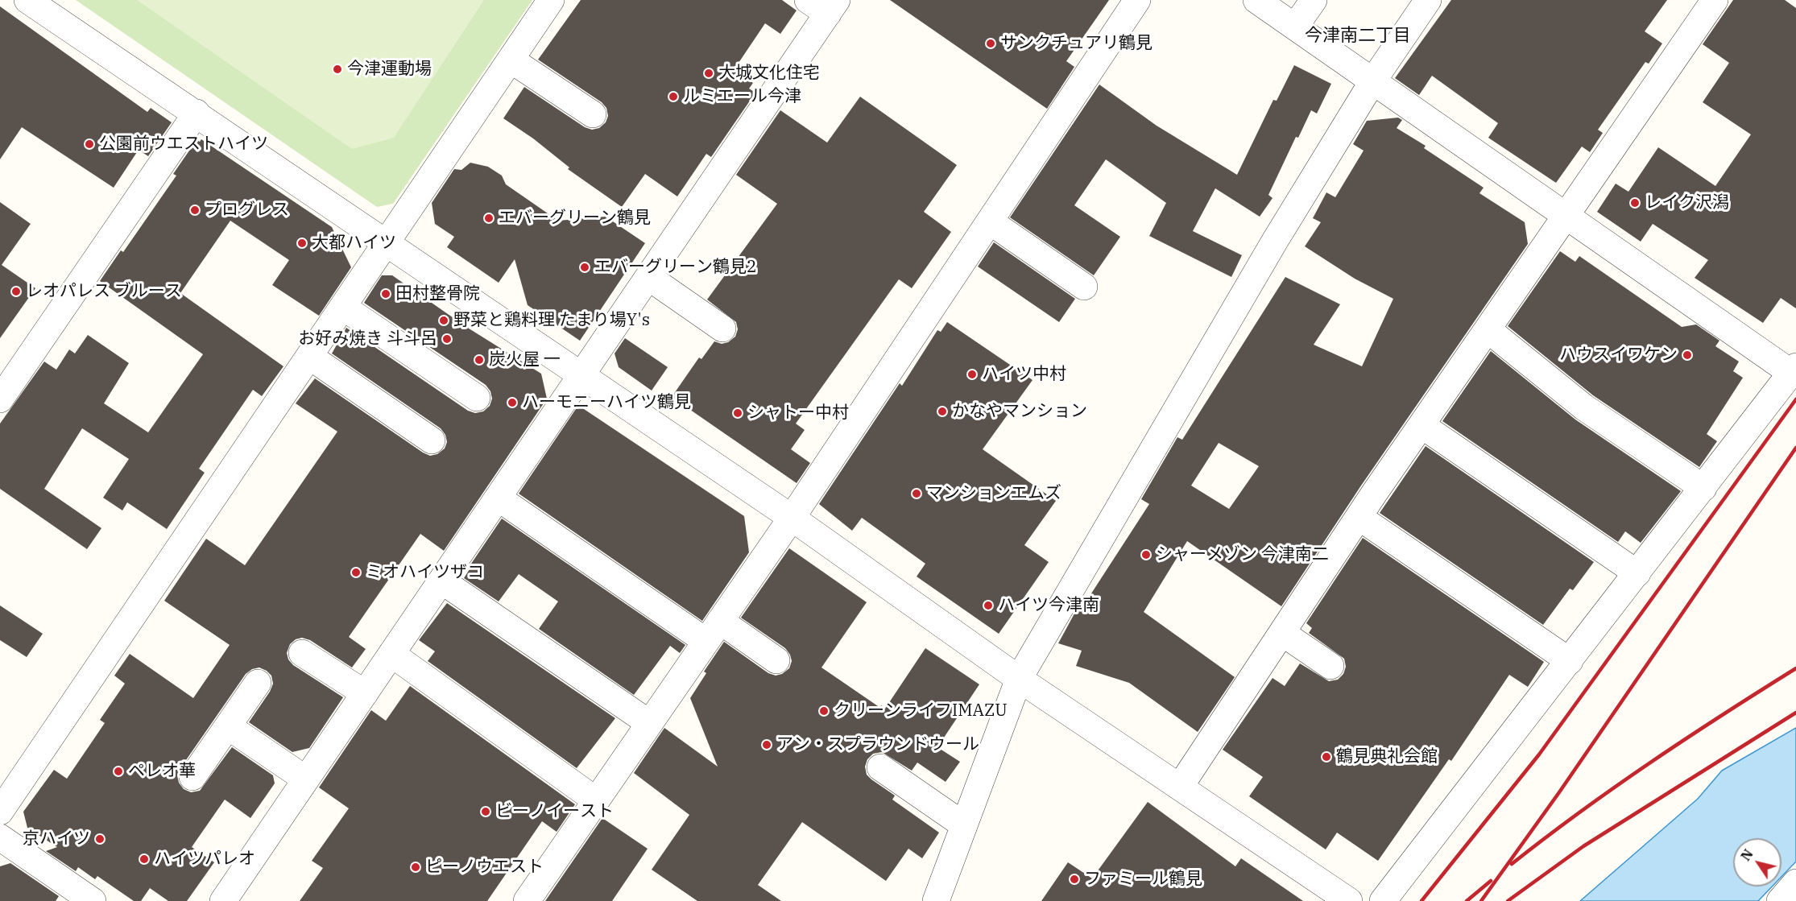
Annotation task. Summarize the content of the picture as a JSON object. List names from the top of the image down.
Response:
{
  "districts": ["今津南二丁目"],
  "places": [
    "サンクチュアリ鶴見",
    "今津運動場",
    "大城文化住宅",
    "ルミエール今津",
    "公園前ウエストハイツ",
    "レイク沢潟",
    "プログレス",
    "エバーグリーン鶴見",
    "大都ハイツ",
    "エバーグリーン鶴見2",
    "レオパレス ブルース",
    "田村整骨院",
    "野菜と鶏料理 たまり場Y's",
    "お好み焼き 斗斗呂",
    "ハウスイワケン",
    "炭火屋 一",
    "ハイツ中村",
    "ハーモニーハイツ鶴見",
    "かなやマンション",
    "シャトー中村",
    "マンションエムズ",
    "シャーメゾン 今津南二",
    "ミオハイツザコ",
    "ハイツ今津南",
    "クリーンライフIMAZU",
    "アン・スプラウンドウール",
    "鶴見典礼会館",
    "ペレオ華",
    "ビーノイースト",
    "京ハイツ",
    "ハイツパレオ",
    "ピーノウエスト",
    "ファミール鶴見"
  ],
  "north": "top left"
}
